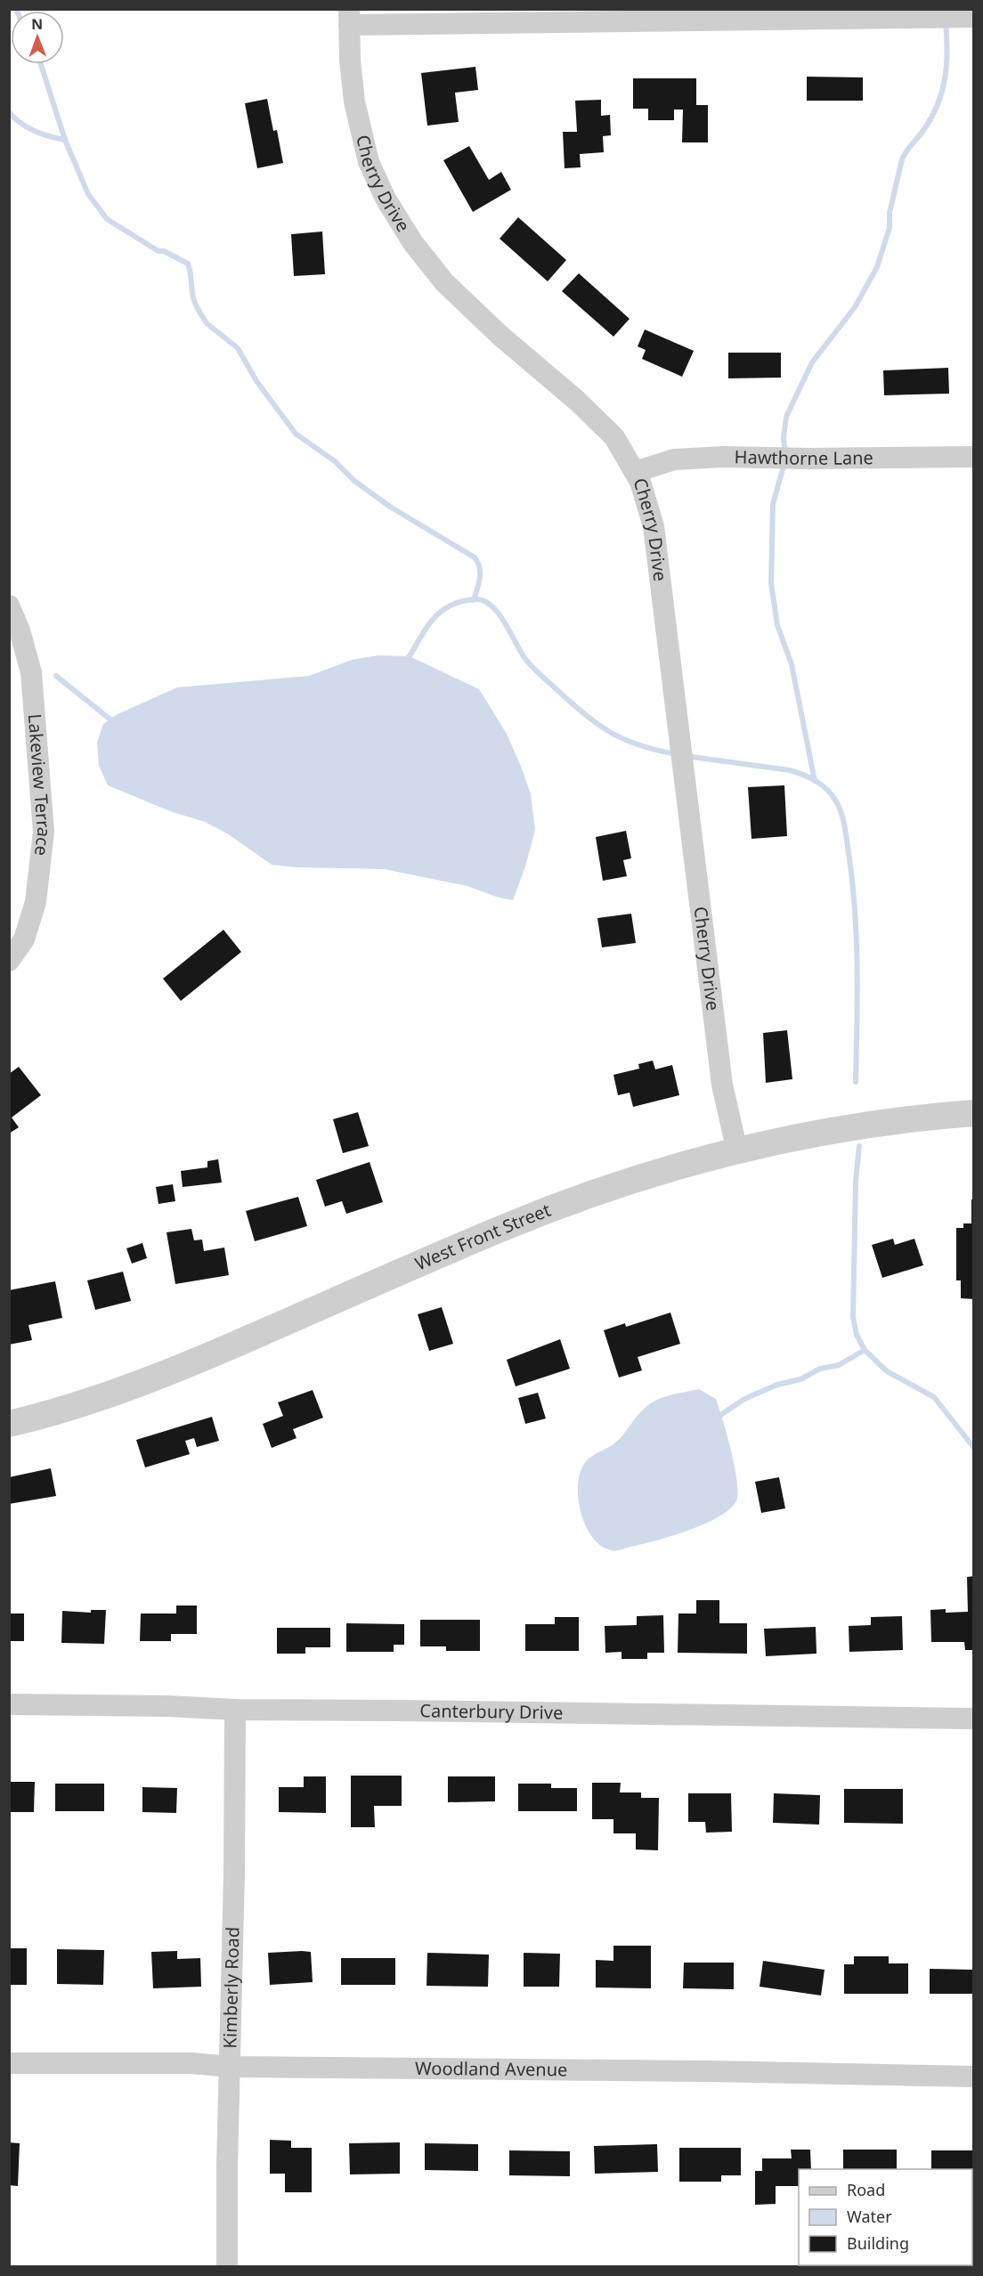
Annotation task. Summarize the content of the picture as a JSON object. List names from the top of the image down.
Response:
{
  "streets": {
    "street": [
      "Cherry Drive",
      "Hawthorne Lane",
      "Lakeview Terrace",
      "West Front Street",
      "Canterbury Drive",
      "Kimberly Road",
      "Woodland Avenue"
    ]
  },
  "crossings": [
    ["Cherry Drive", "Hawthorne Lane"],
    ["Cherry Drive", "West Front Street"],
    ["Canterbury Drive", "Kimberly Road"],
    ["Kimberly Road", "Woodland Avenue"]
  ],
  "legend": ["Road", "Water", "Building"],
  "north": "top"
}
